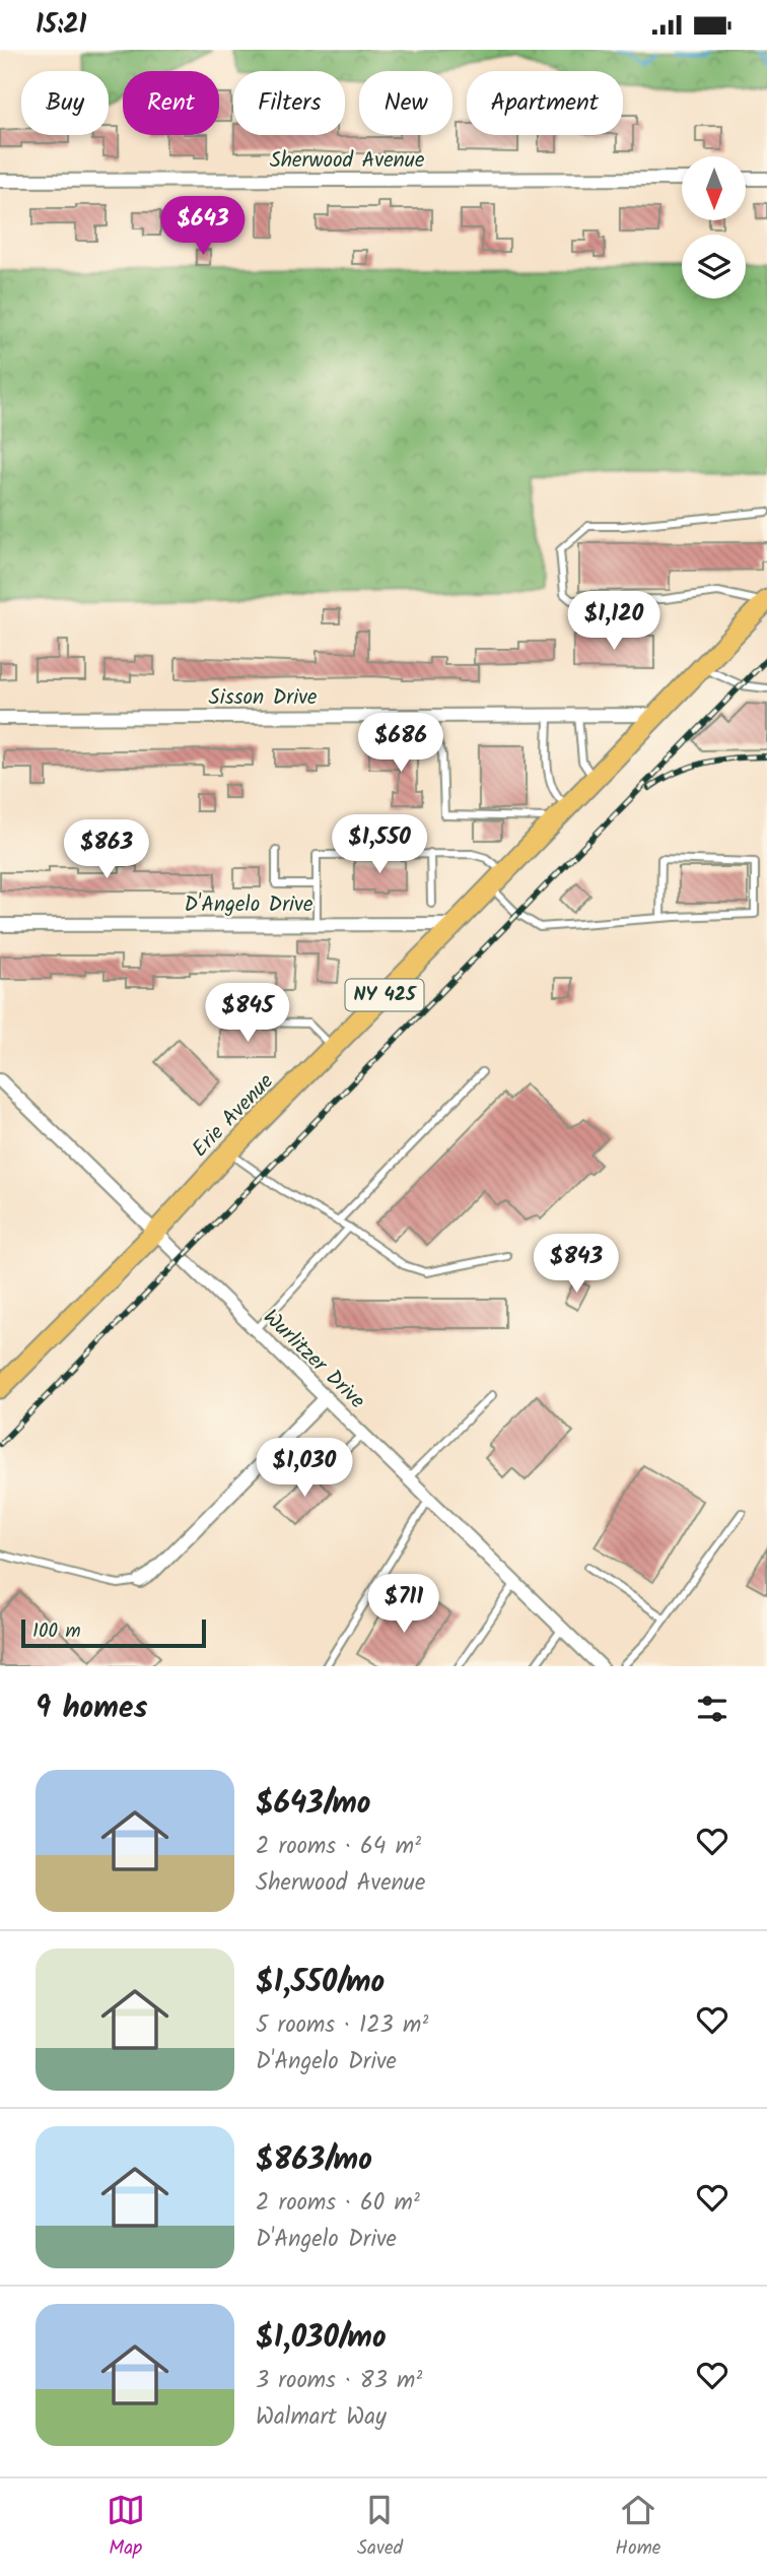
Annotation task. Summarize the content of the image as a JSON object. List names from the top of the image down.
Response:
{
  "streets": {
    "main road": ["NY 425", "Erie Avenue"],
    "street": [
      "Sherwood Avenue",
      "Sisson Drive",
      "D'Angelo Drive",
      "Wurlitzer Drive"
    ]
  },
  "crossings": [
    ["Sisson Drive", "Erie Avenue"],
    ["D'Angelo Drive", "Erie Avenue"],
    ["Erie Avenue", "Wurlitzer Drive"]
  ],
  "scale_bar": "100 m",
  "north": "bottom",
  "page": {
    "status": "15:21",
    "chip": [
      "Buy",
      "Rent",
      "Filters",
      "New",
      "Apartment"
    ],
    "price": [
      "$643",
      "$1,120",
      "$686",
      "$1,550",
      "$863",
      "$845",
      "$843",
      "$1,030",
      "$711"
    ],
    "scale": "100 m",
    "heading": "9 homes",
    "list": [
      {
        "name": "$643/mo",
        "note": "2 rooms · 64 m² · Sherwood Avenue"
      },
      {
        "name": "$1,550/mo",
        "note": "5 rooms · 123 m² · D'Angelo Drive"
      },
      {
        "name": "$863/mo",
        "note": "2 rooms · 60 m² · D'Angelo Drive"
      },
      {
        "name": "$1,030/mo",
        "note": "3 rooms · 83 m² · Walmart Way"
      }
    ],
    "tabs": ["Map", "Saved", "Home"]
  }
}
